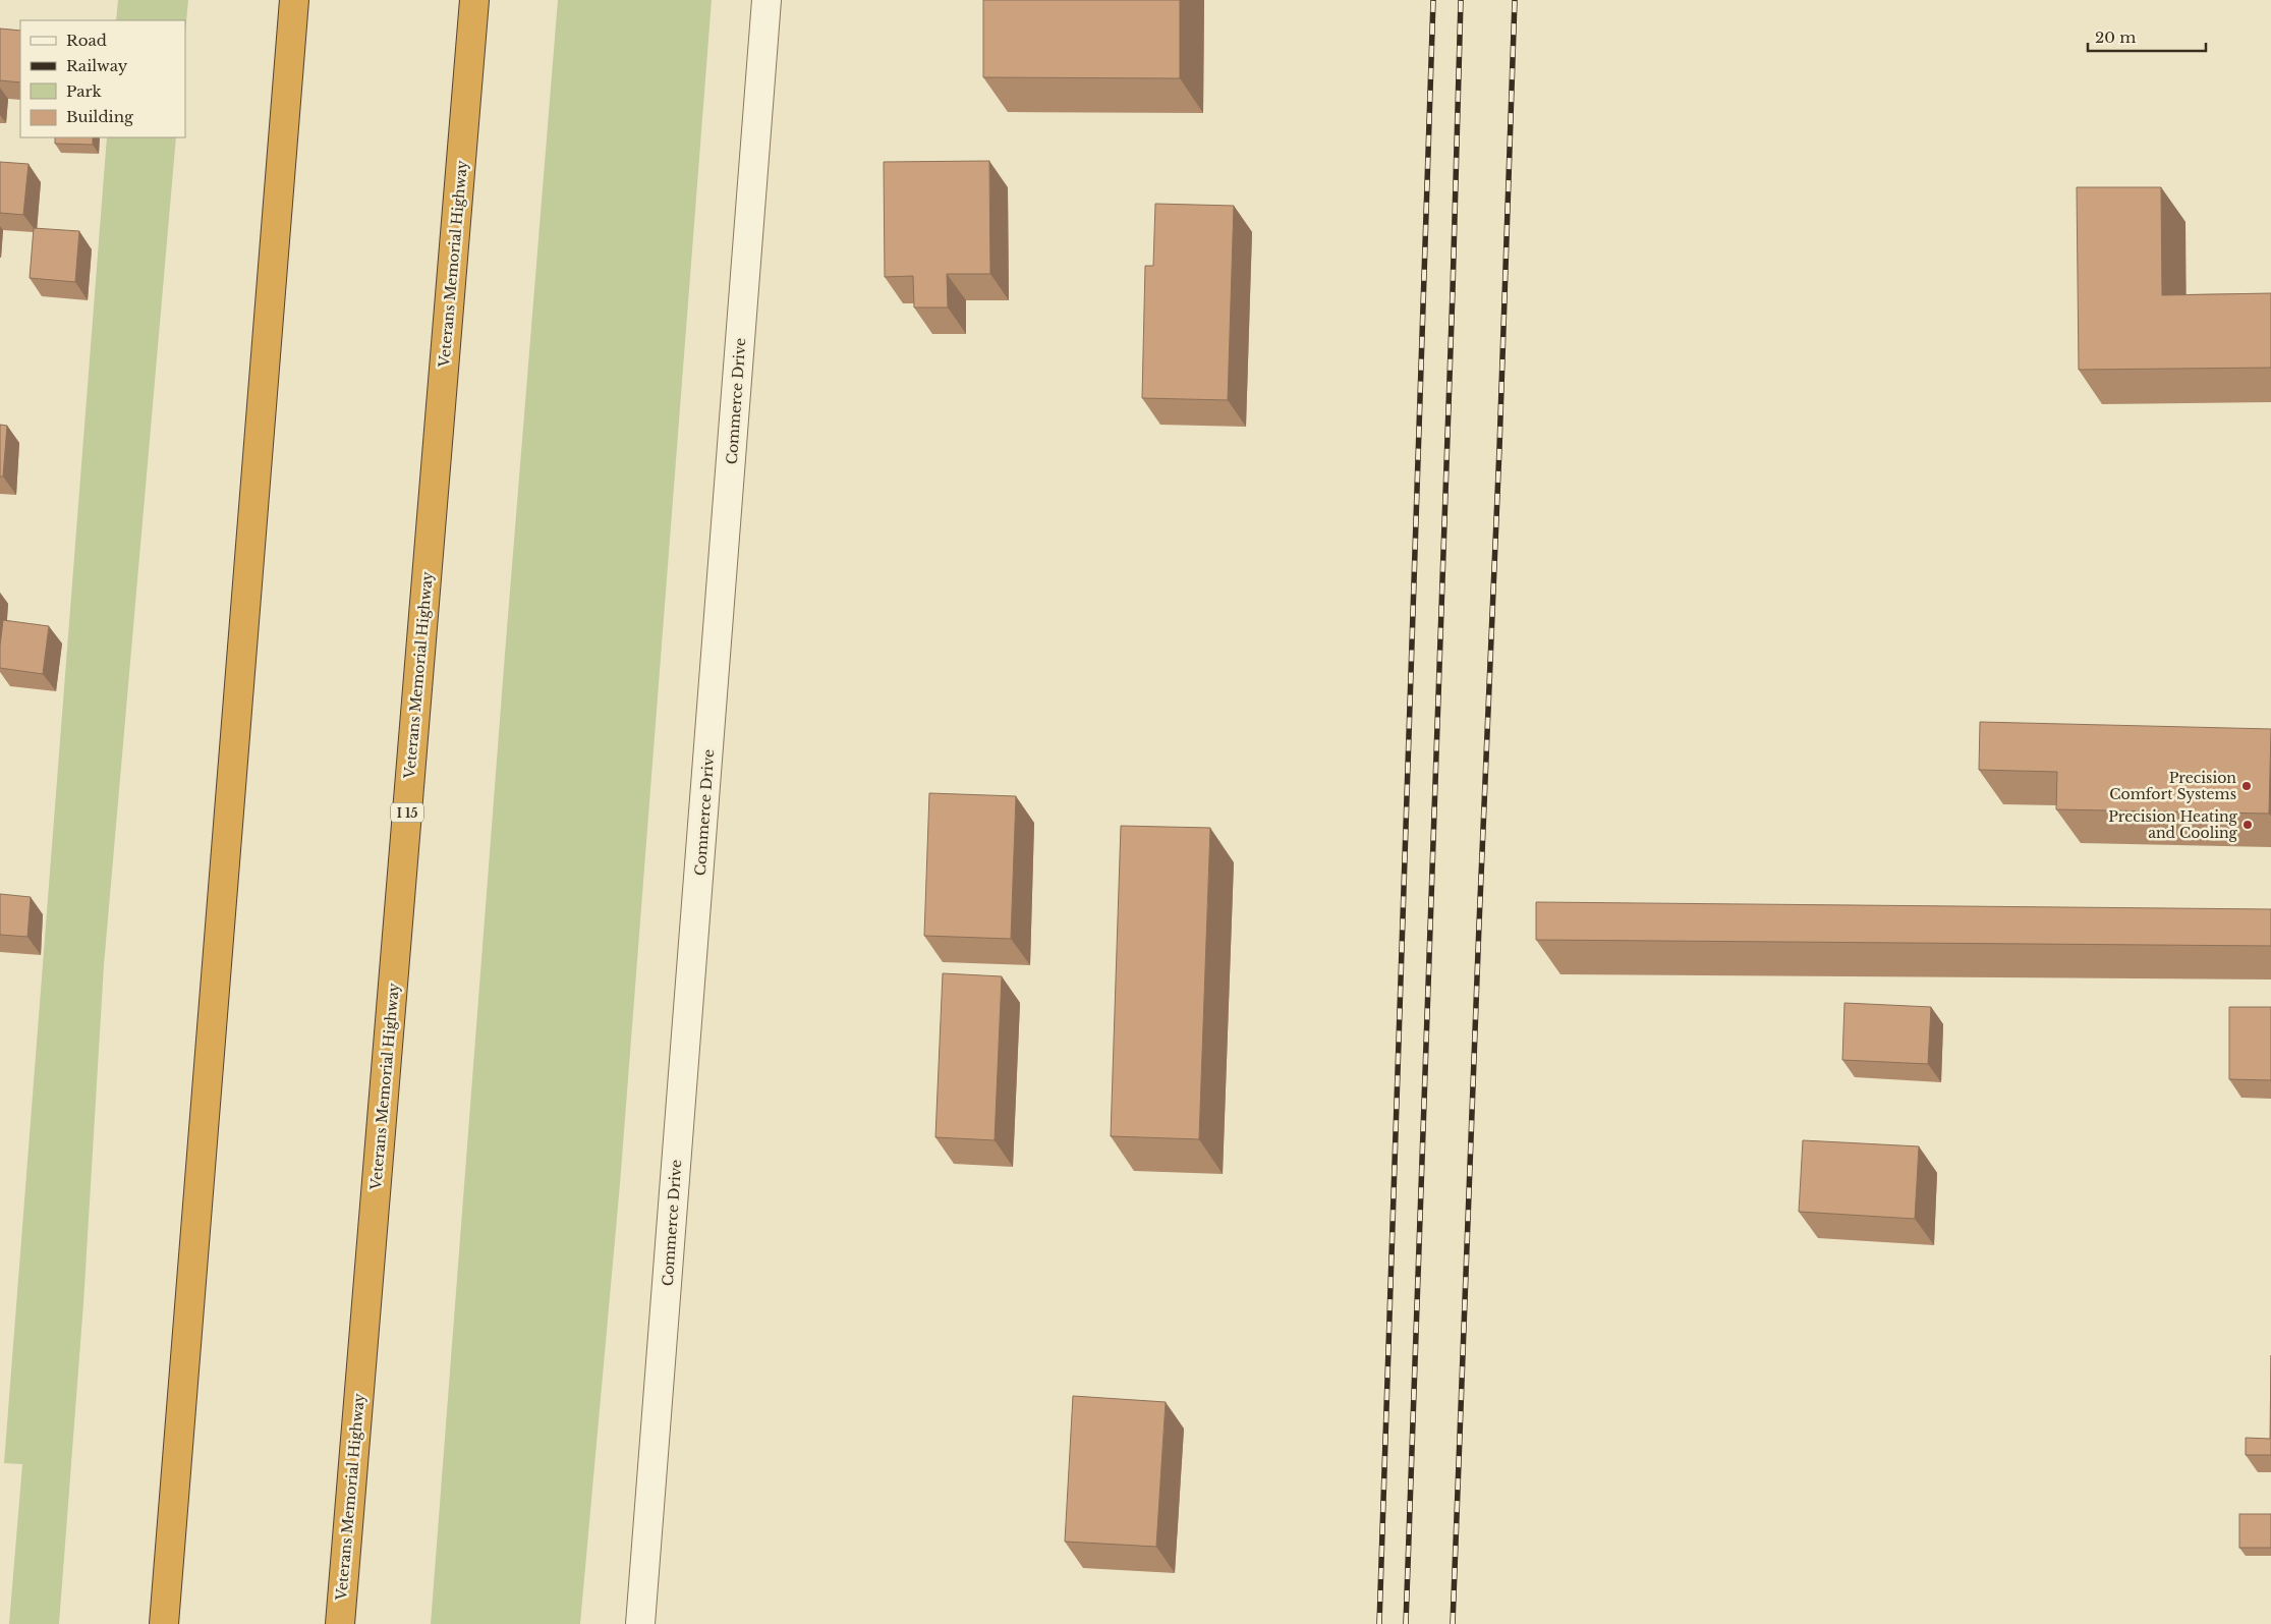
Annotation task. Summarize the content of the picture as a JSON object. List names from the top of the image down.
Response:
{
  "streets": {
    "highway": ["Veterans Memorial Highway", "I 15"],
    "street": ["Commerce Drive"]
  },
  "places": ["Precision Comfort Systems", "Precision Heating and Cooling"],
  "legend": [
    "Road",
    "Railway",
    "Park",
    "Building"
  ],
  "scale_bar": "20 m"
}
